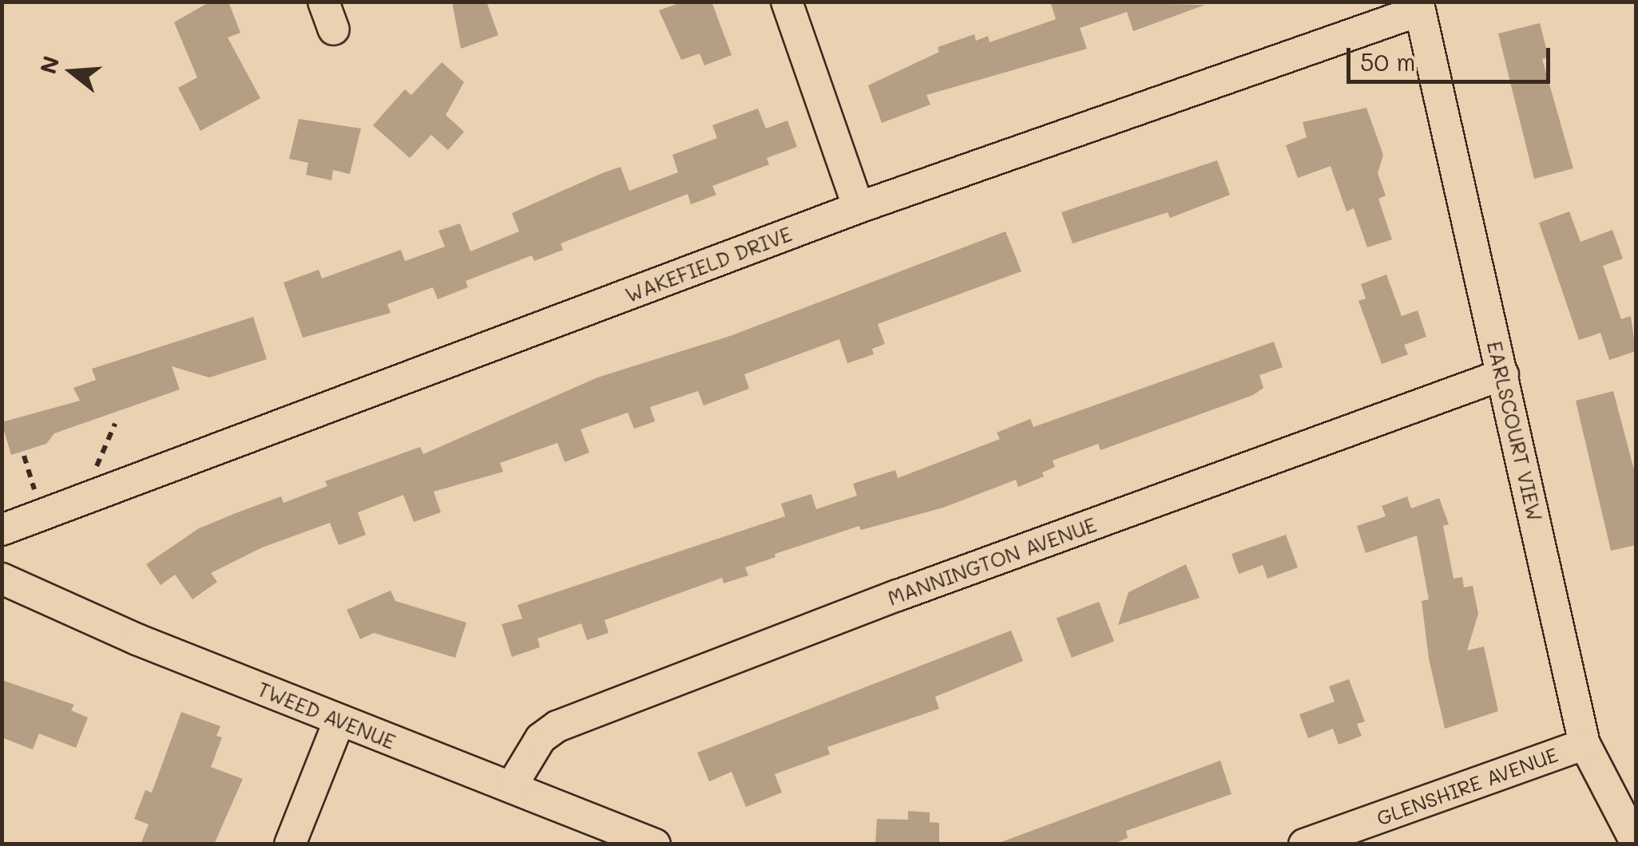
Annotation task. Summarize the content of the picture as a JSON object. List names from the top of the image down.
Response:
{
  "streets": {
    "street": [
      "WAKEFIELD DRIVE",
      "EARLSCOURT VIEW",
      "MANNINGTON AVENUE",
      "TWEED AVENUE",
      "GLENSHIRE AVENUE"
    ]
  },
  "crossings": [
    ["WAKEFIELD DRIVE", "EARLSCOURT VIEW"],
    ["EARLSCOURT VIEW", "MANNINGTON AVENUE"],
    ["EARLSCOURT VIEW", "GLENSHIRE AVENUE"],
    ["MANNINGTON AVENUE", "TWEED AVENUE"]
  ],
  "scale_bar": "50 m",
  "north": "left"
}
